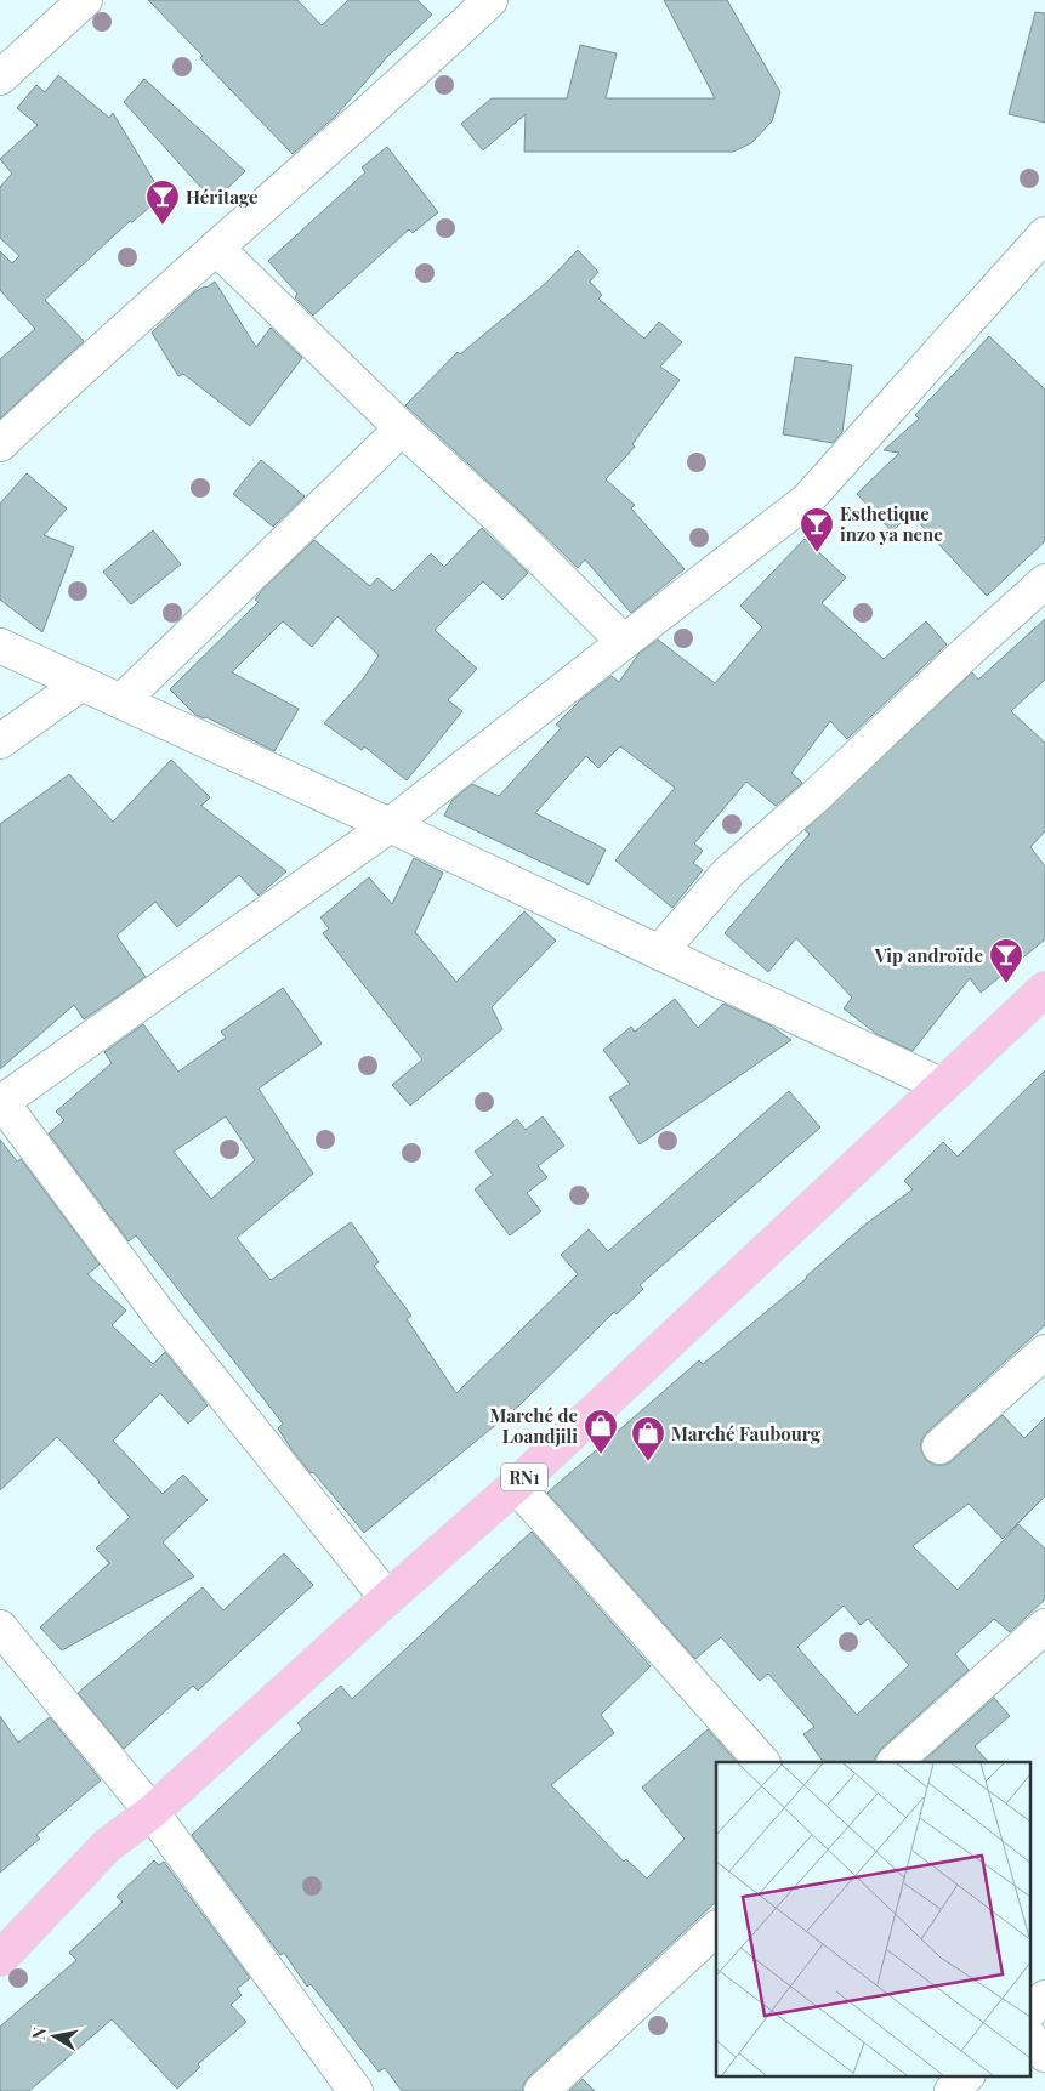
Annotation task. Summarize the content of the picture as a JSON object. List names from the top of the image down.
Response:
{
  "streets": {
    "highway": ["RN1"]
  },
  "places": {
    "bar": ["Héritage", "Esthetique inzo ya nene", "Vip androïde"],
    "shop": ["Marché de Loandjili", "Marché Faubourg"]
  },
  "north": "left"
}
